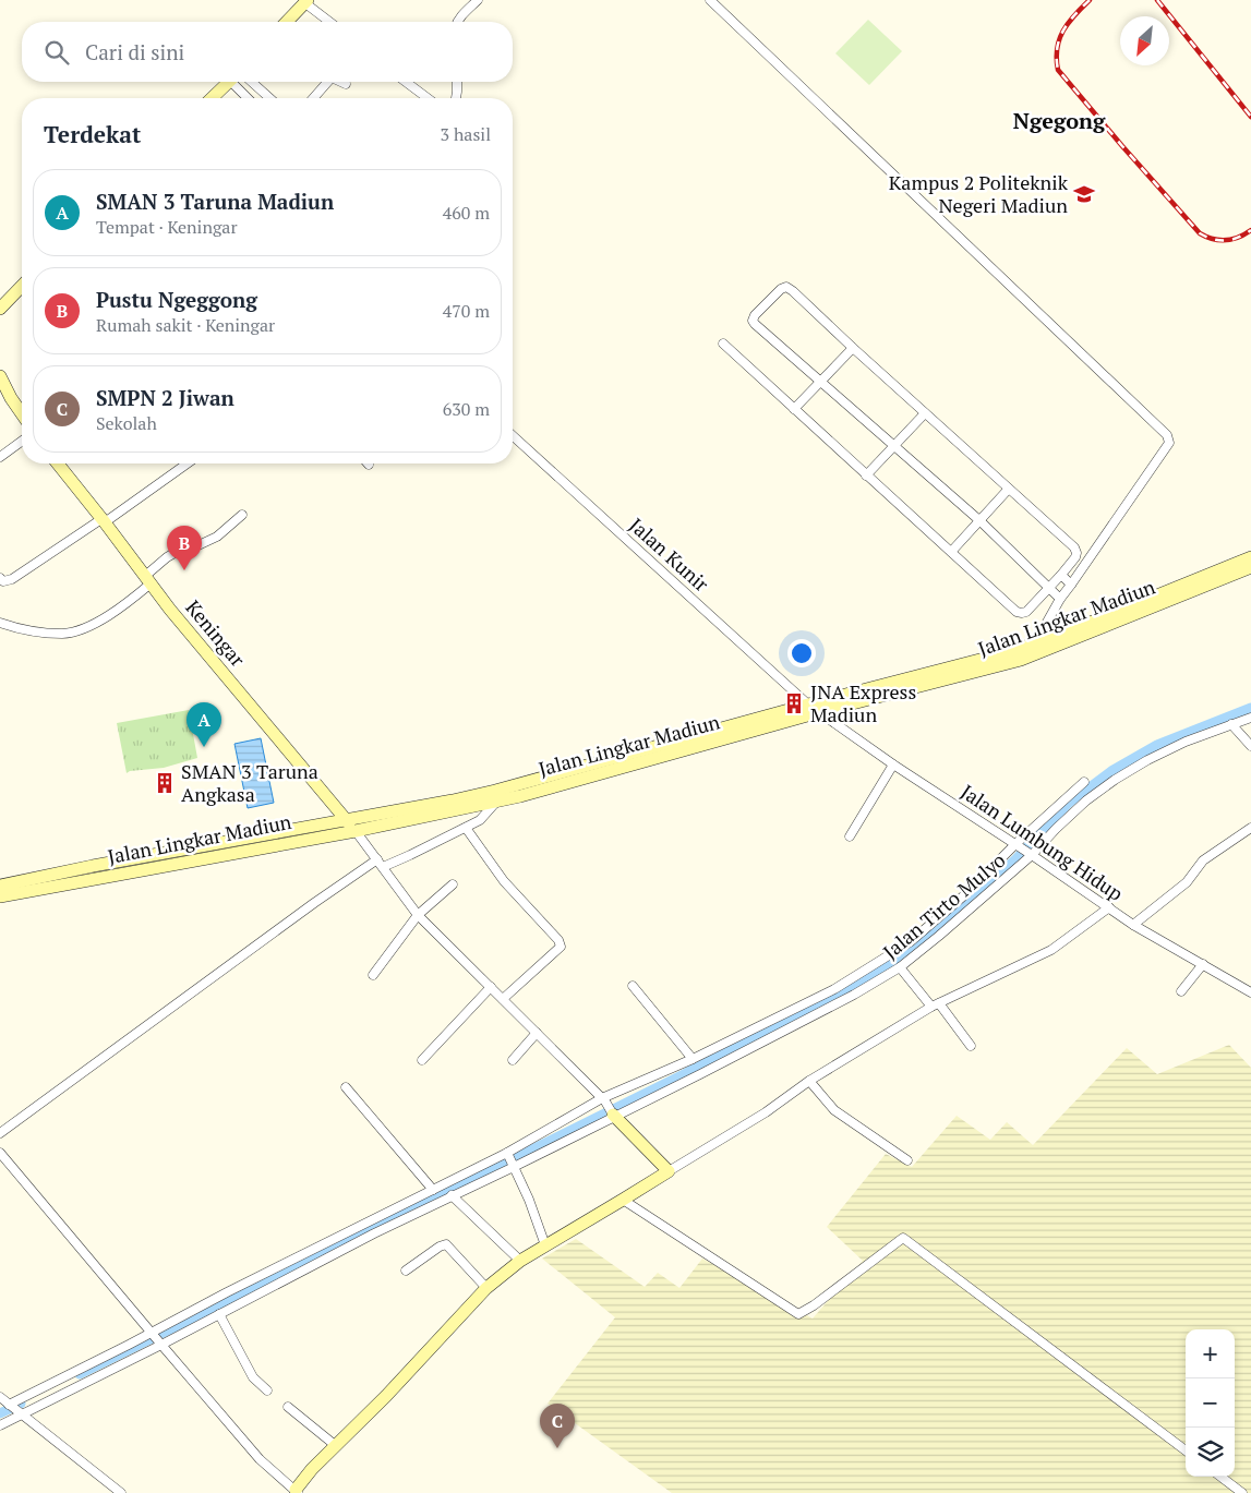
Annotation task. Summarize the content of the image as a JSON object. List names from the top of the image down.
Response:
{
  "streets": {
    "main road": ["Jalan Lingkar Madiun", "Keningar"],
    "street": ["Jalan Kunir", "Jalan Lumbung Hidup", "Jalan Tirto Mulyo"]
  },
  "crossings": [
    ["Jalan Kunir", "Jalan Lingkar Madiun"],
    ["Jalan Lingkar Madiun", "Keningar"],
    ["Jalan Lingkar Madiun", "Jalan Lumbung Hidup"],
    ["Jalan Lumbung Hidup", "Jalan Tirto Mulyo"]
  ],
  "districts": ["Ngegong"],
  "places": {
    "school or university": ["Kampus 2 Politeknik Negeri Madiun"],
    "building": ["JNA Express Madiun", "SMAN 3 Taruna Angkasa"]
  },
  "north": "bottom left",
  "page": {
    "search": "Cari di sini",
    "heading": ["Terdekat", "3 hasil"],
    "list": [
      {
        "mark": "A",
        "name": "SMAN 3 Taruna Madiun",
        "note": "Tempat · Keningar",
        "value": "460 m"
      },
      {
        "mark": "B",
        "name": "Pustu Ngeggong",
        "note": "Rumah sakit · Keningar",
        "value": "470 m"
      },
      {
        "mark": "C",
        "name": "SMPN 2 Jiwan",
        "note": "Sekolah",
        "value": "630 m"
      }
    ],
    "pins": ["B", "A", "C"],
    "map_buttons": ["+", "−"]
  }
}
